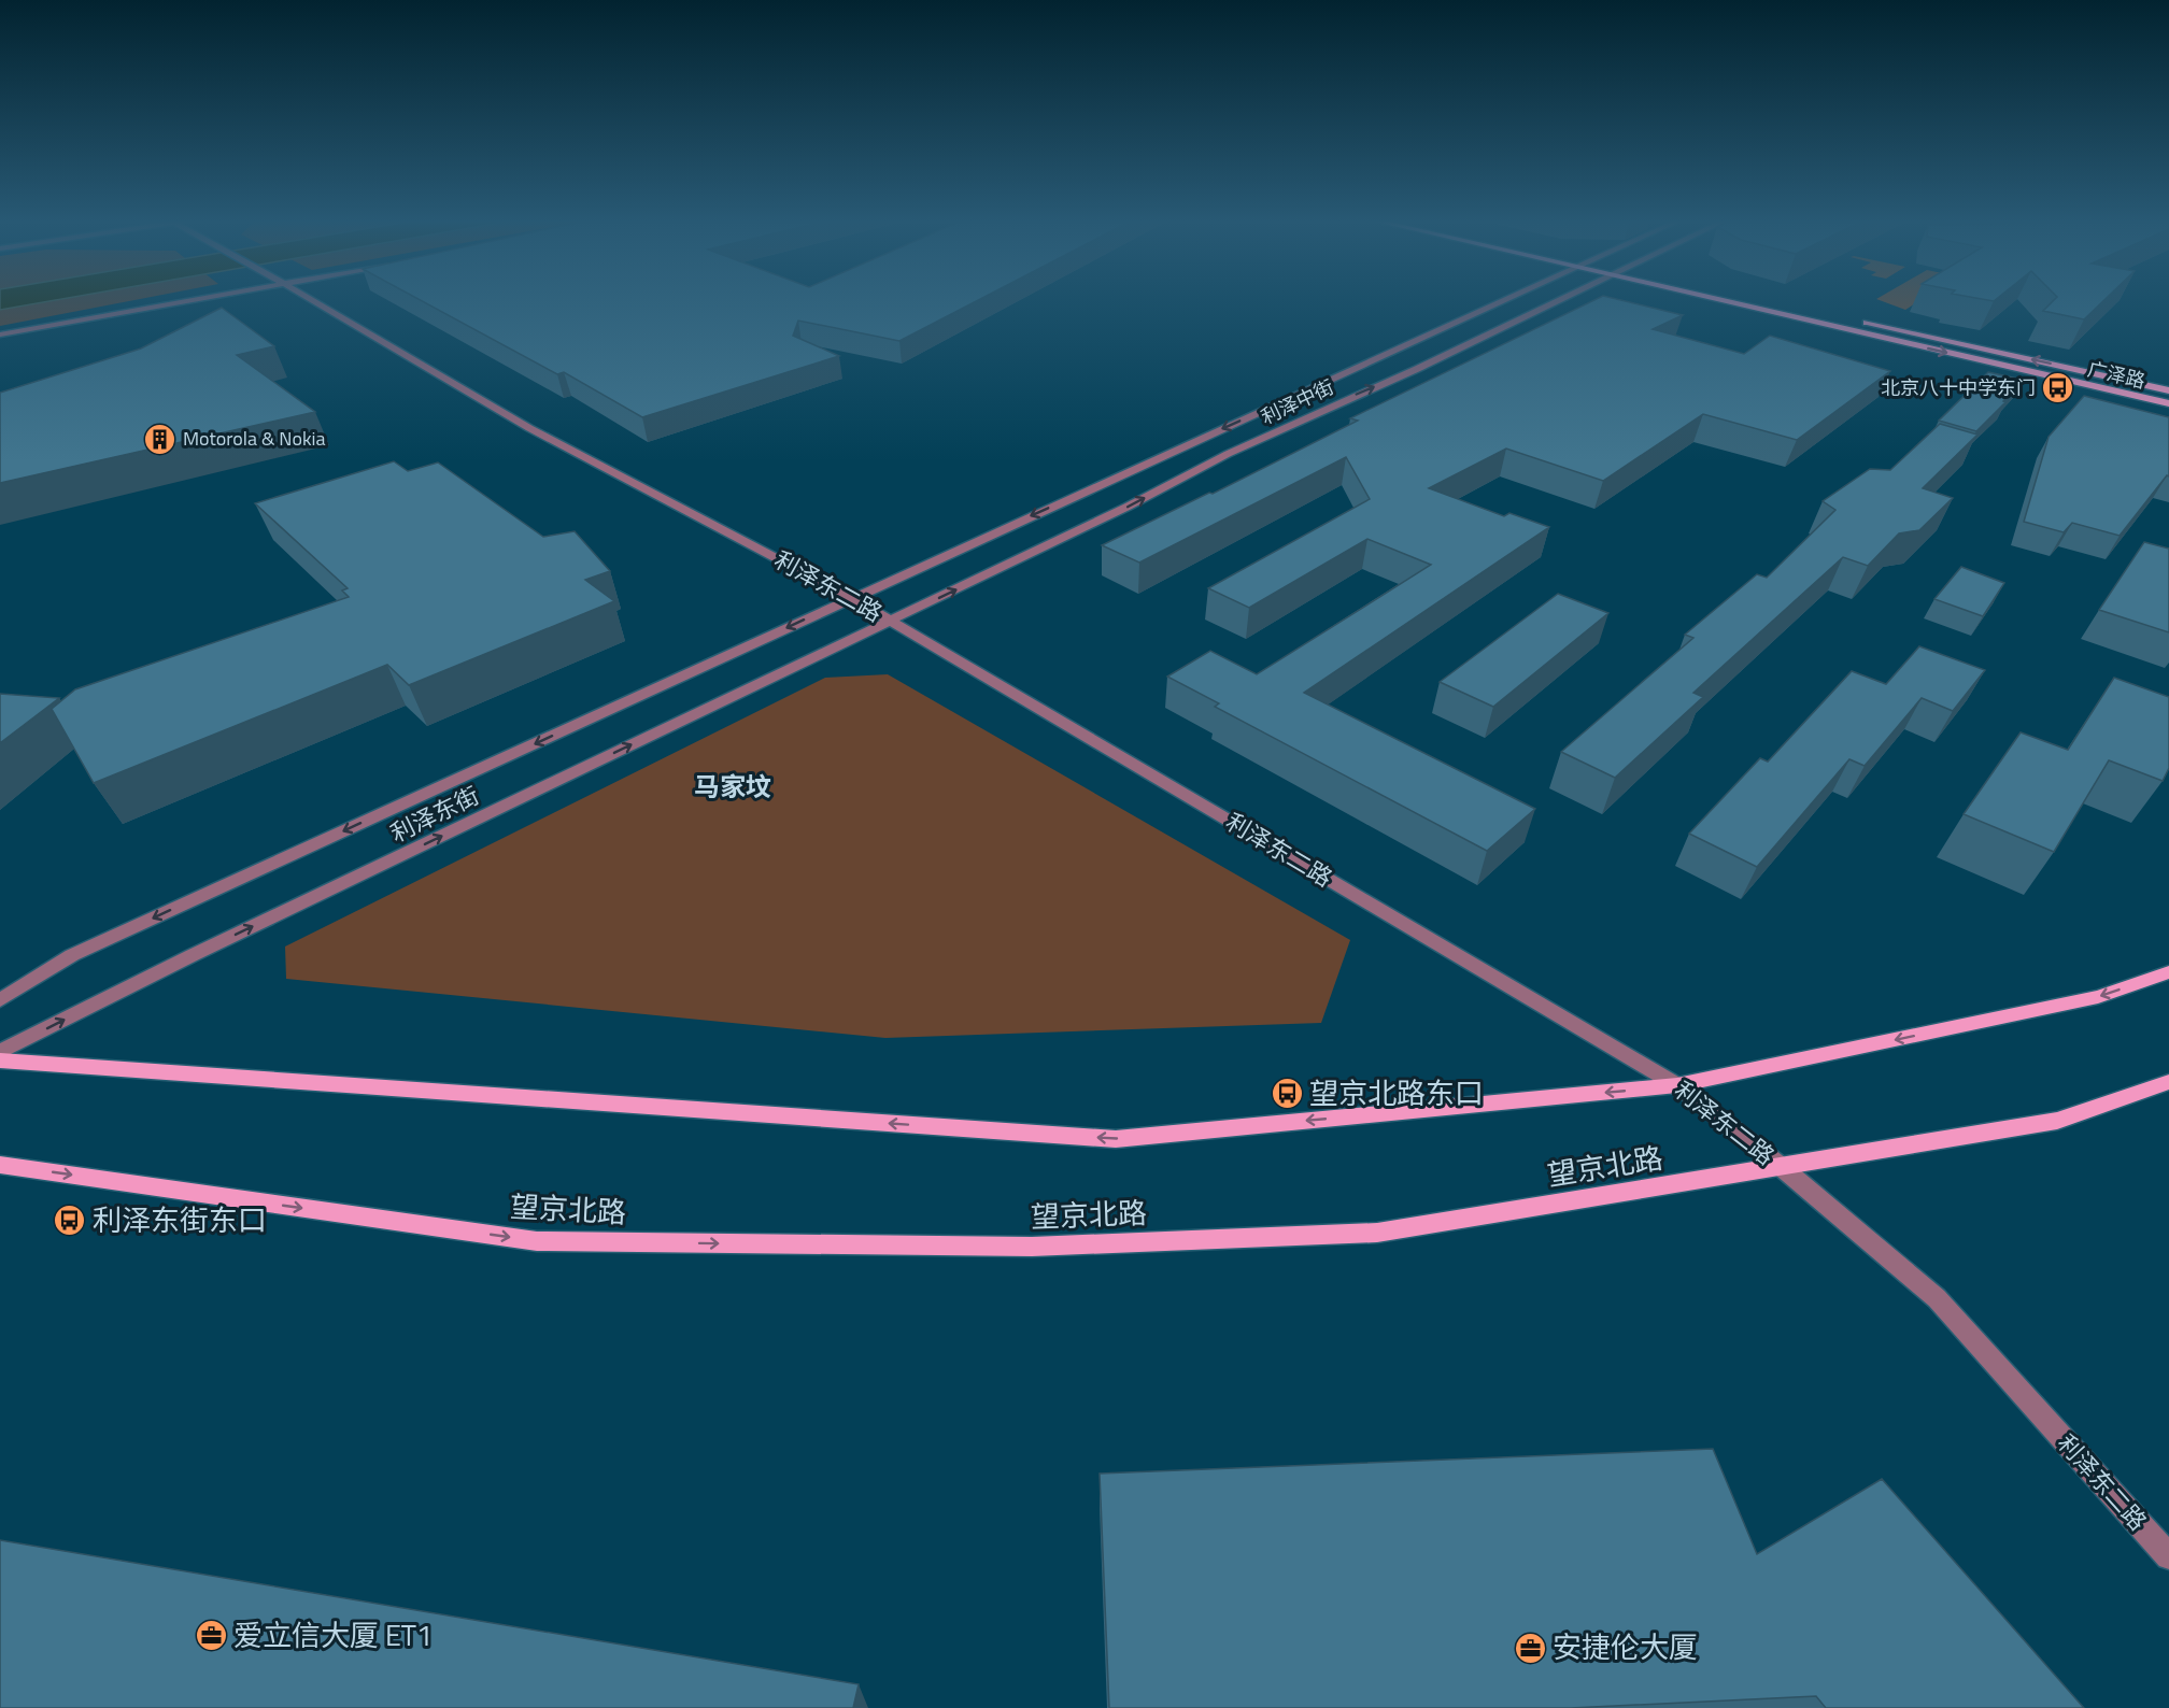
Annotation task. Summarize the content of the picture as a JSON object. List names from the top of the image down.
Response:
{
  "streets": {
    "main road": ["广泽路", "望京北路"],
    "street": ["利泽中街", "利泽东二路", "利泽东街"]
  },
  "crossings": [
    ["利泽中街", "利泽东二路"],
    ["利泽中街", "利泽东街"],
    ["利泽东二路", "利泽东街"],
    ["利泽东二路", "望京北路"]
  ],
  "districts": ["马家坟"],
  "places": {
    "bus stop": ["北京八十中学东门", "望京北路东口", "利泽东街东口"],
    "building": ["Motorola & Nokia"],
    "office": ["爱立信大厦 ET1", "安捷伦大厦"]
  }
}
